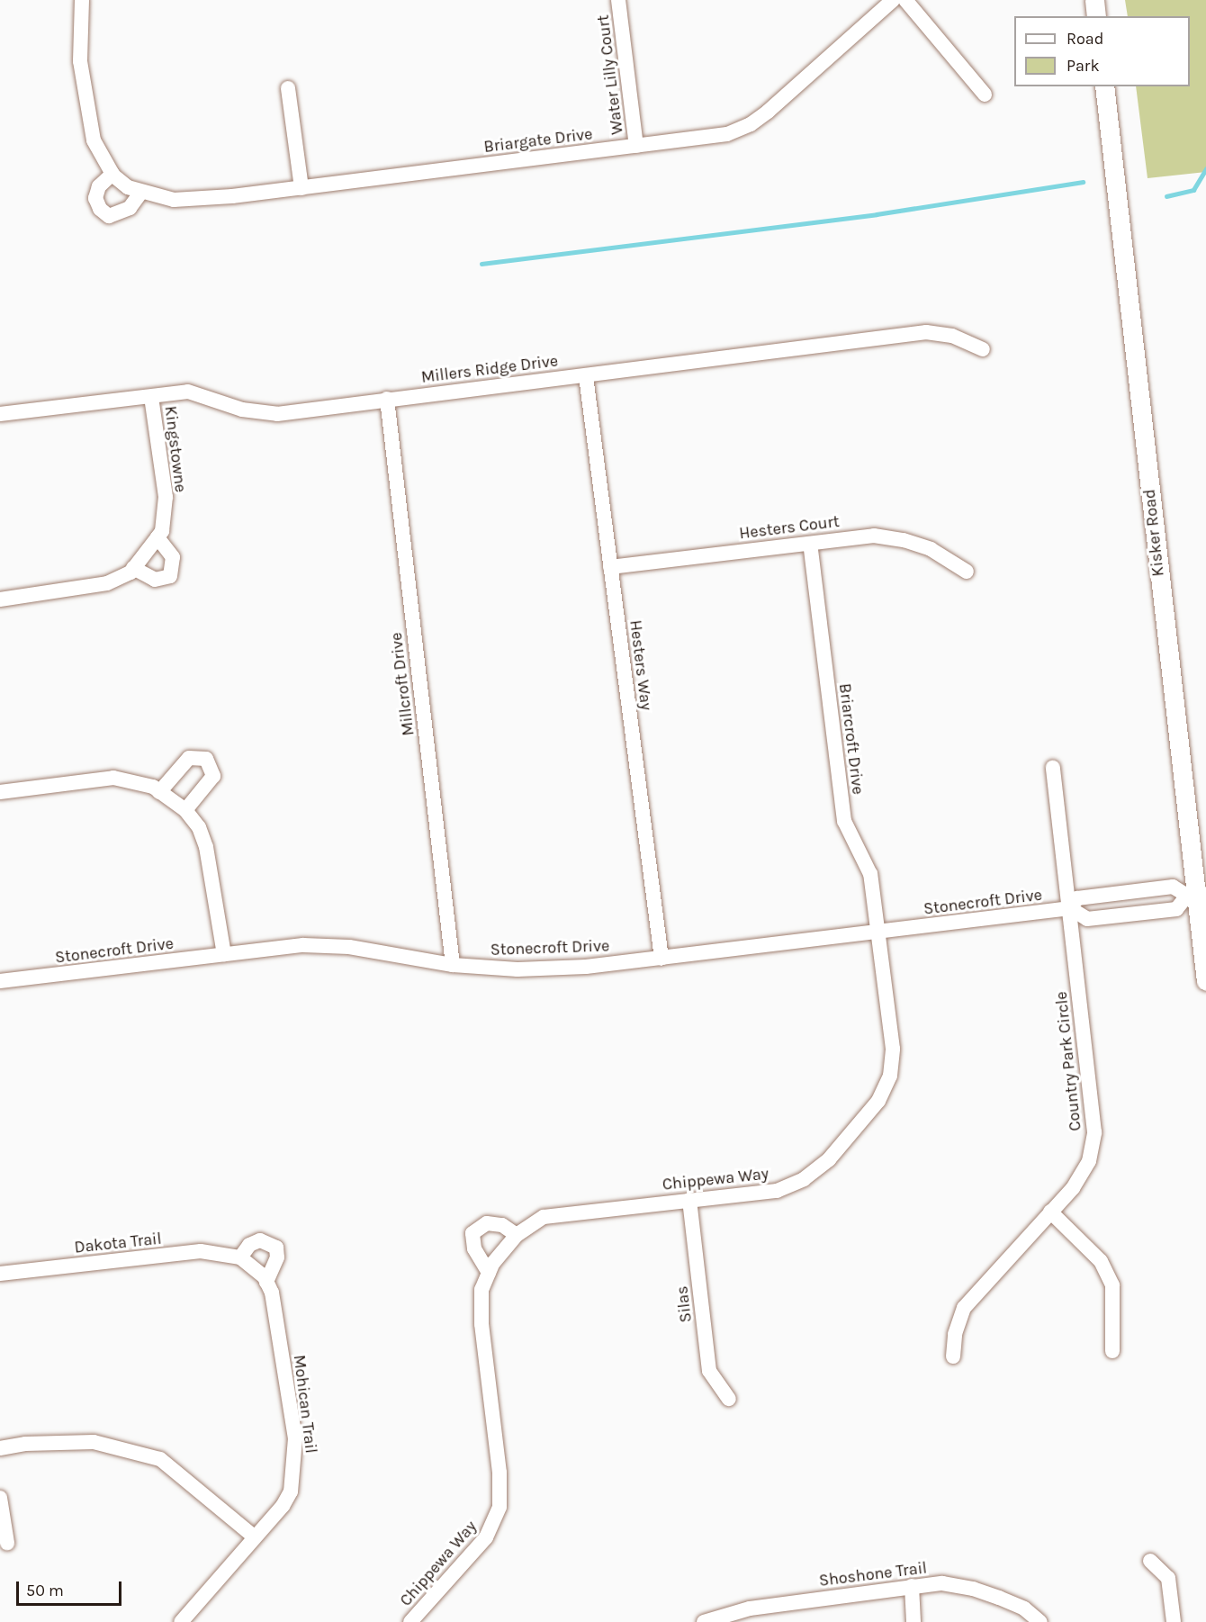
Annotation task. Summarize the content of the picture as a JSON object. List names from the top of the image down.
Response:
{
  "streets": {
    "main road": ["Kisker Road"],
    "street": [
      "Water Lilly Court",
      "Briargate Drive",
      "Millers Ridge Drive",
      "Kingstowne",
      "Hesters Court",
      "Hesters Way",
      "Millcroft Drive",
      "Briarcroft Drive",
      "Stonecroft Drive",
      "Country Park Circle",
      "Chippewa Way",
      "Dakota Trail",
      "Silas",
      "Mohican Trail",
      "Shoshone Trail"
    ]
  },
  "crossings": [
    ["Water Lilly Court", "Briargate Drive"],
    ["Millers Ridge Drive", "Kingstowne"],
    ["Millers Ridge Drive", "Hesters Way"],
    ["Millers Ridge Drive", "Millcroft Drive"],
    ["Hesters Court", "Hesters Way"],
    ["Hesters Court", "Briarcroft Drive"],
    ["Kisker Road", "Stonecroft Drive"],
    ["Hesters Way", "Stonecroft Drive"],
    ["Millcroft Drive", "Stonecroft Drive"],
    ["Briarcroft Drive", "Stonecroft Drive"],
    ["Briarcroft Drive", "Chippewa Way"],
    ["Stonecroft Drive", "Country Park Circle"],
    ["Stonecroft Drive", "Chippewa Way"],
    ["Chippewa Way", "Silas"]
  ],
  "legend": ["Road", "Park"],
  "scale_bar": "50 m"
}
